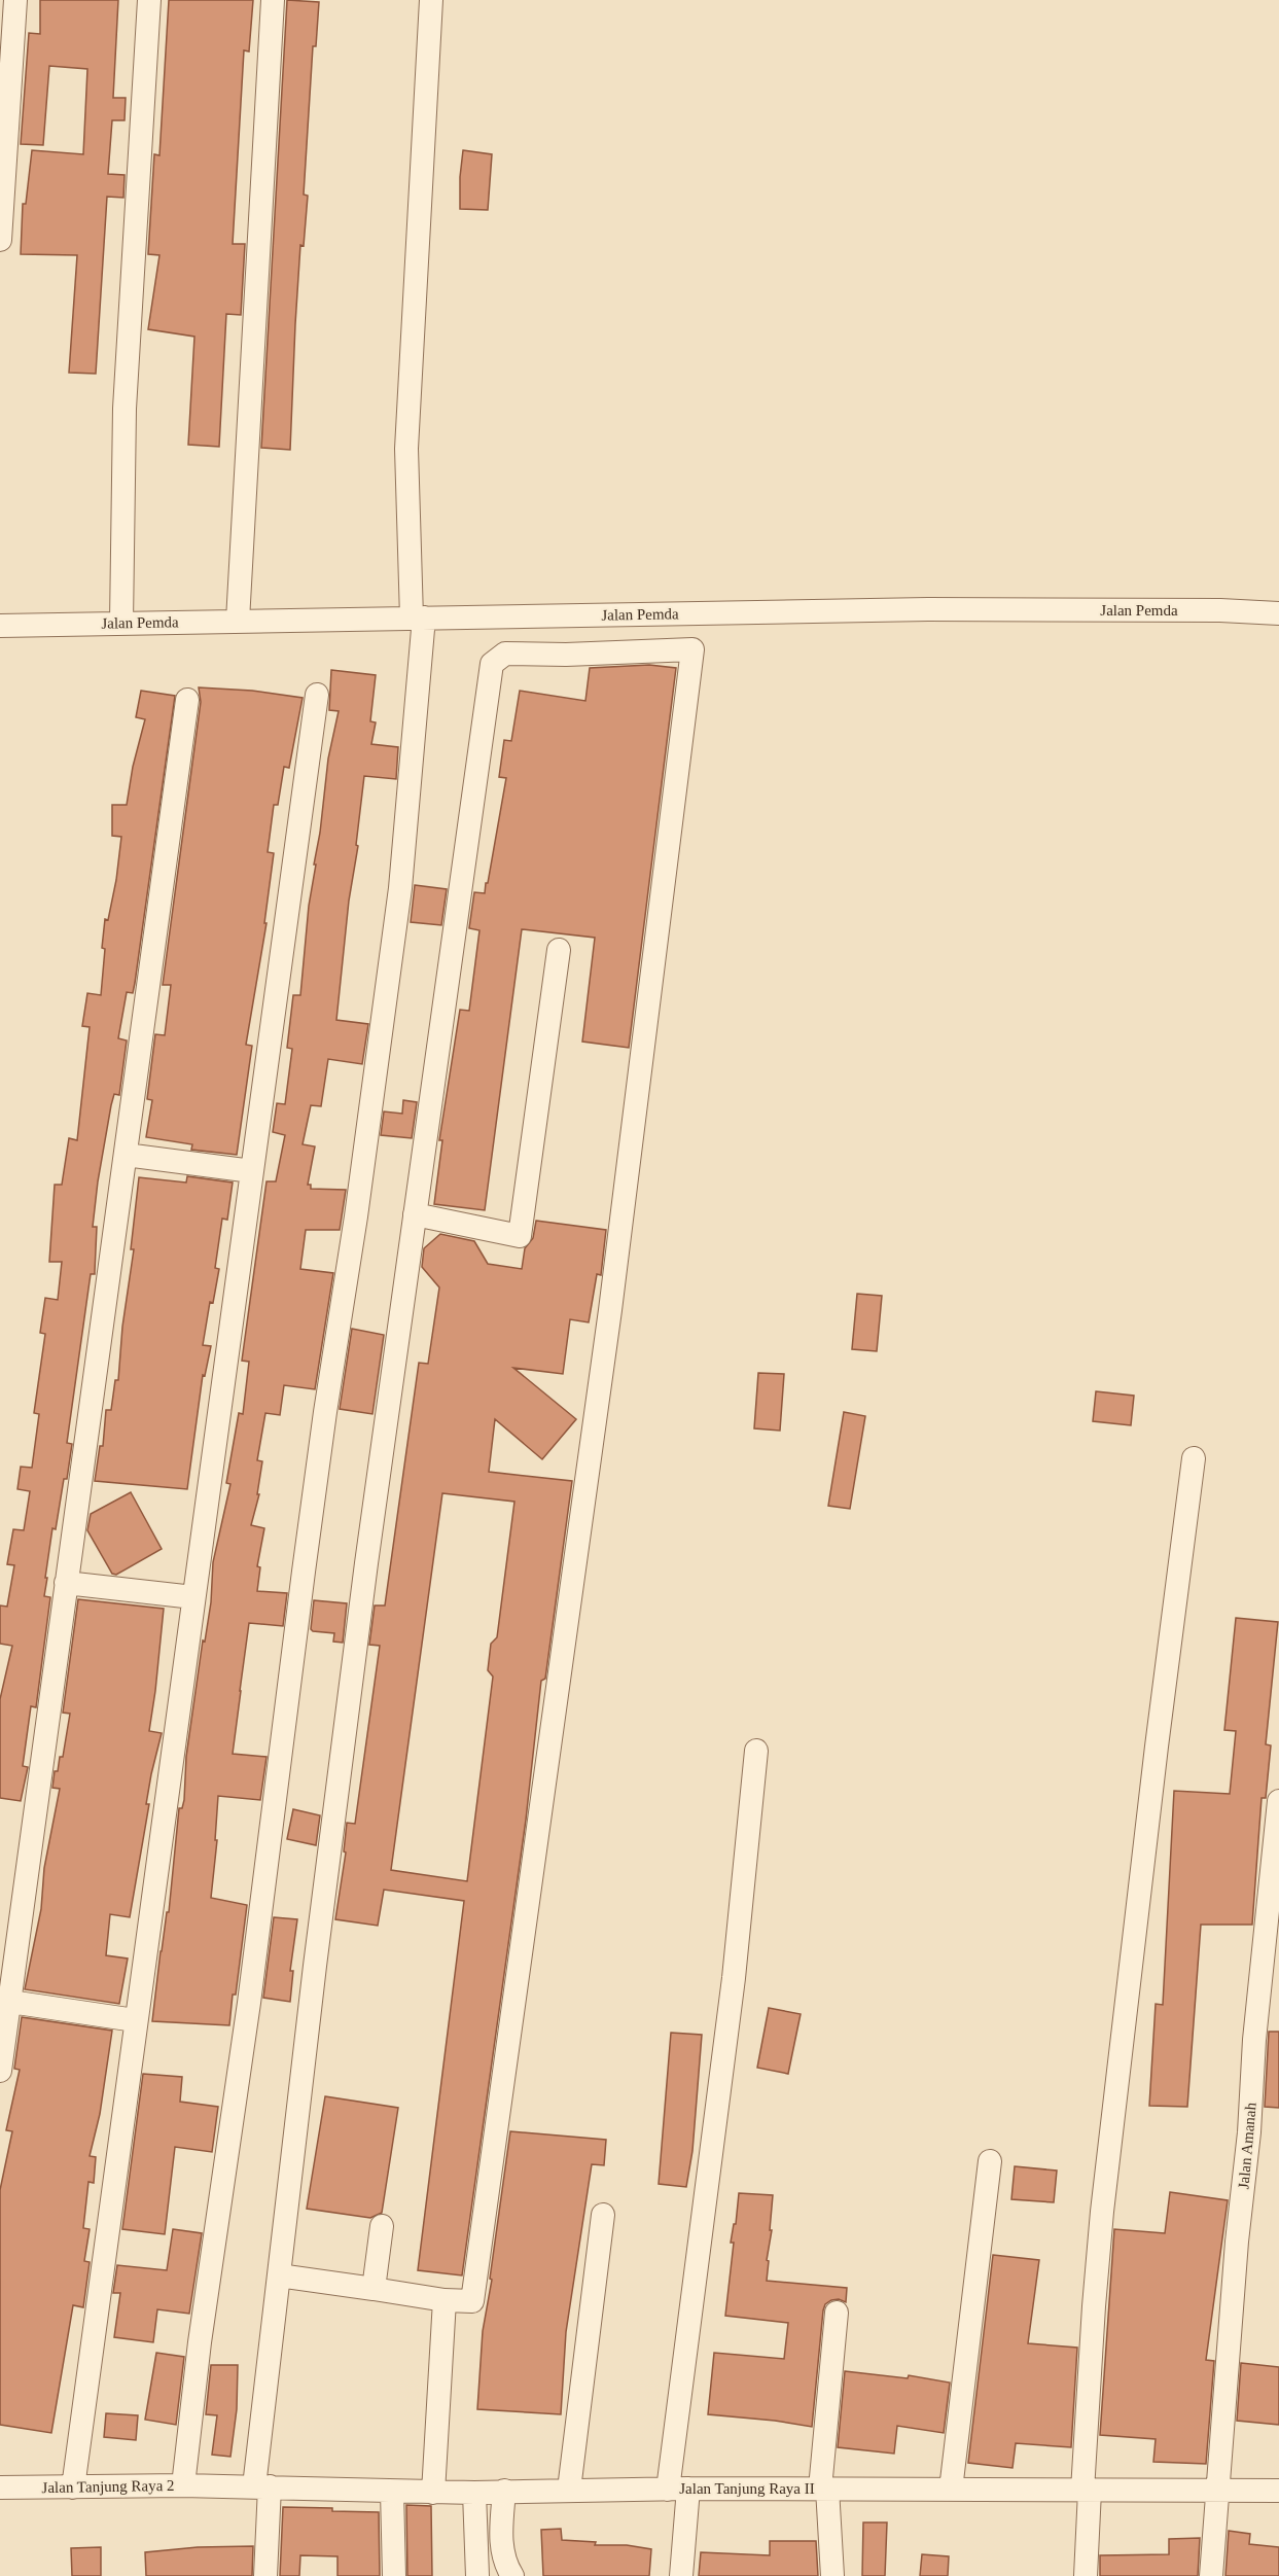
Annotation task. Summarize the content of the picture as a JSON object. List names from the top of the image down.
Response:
{
  "streets": {
    "street": [
      "Jalan Pemda",
      "Jalan Amanah",
      "Jalan Tanjung Raya 2",
      "Jalan Tanjung Raya II"
    ]
  },
  "crossings": [
    ["Jalan Amanah", "Jalan Tanjung Raya II"],
    ["Jalan Tanjung Raya 2", "Jalan Tanjung Raya II"]
  ]
}
